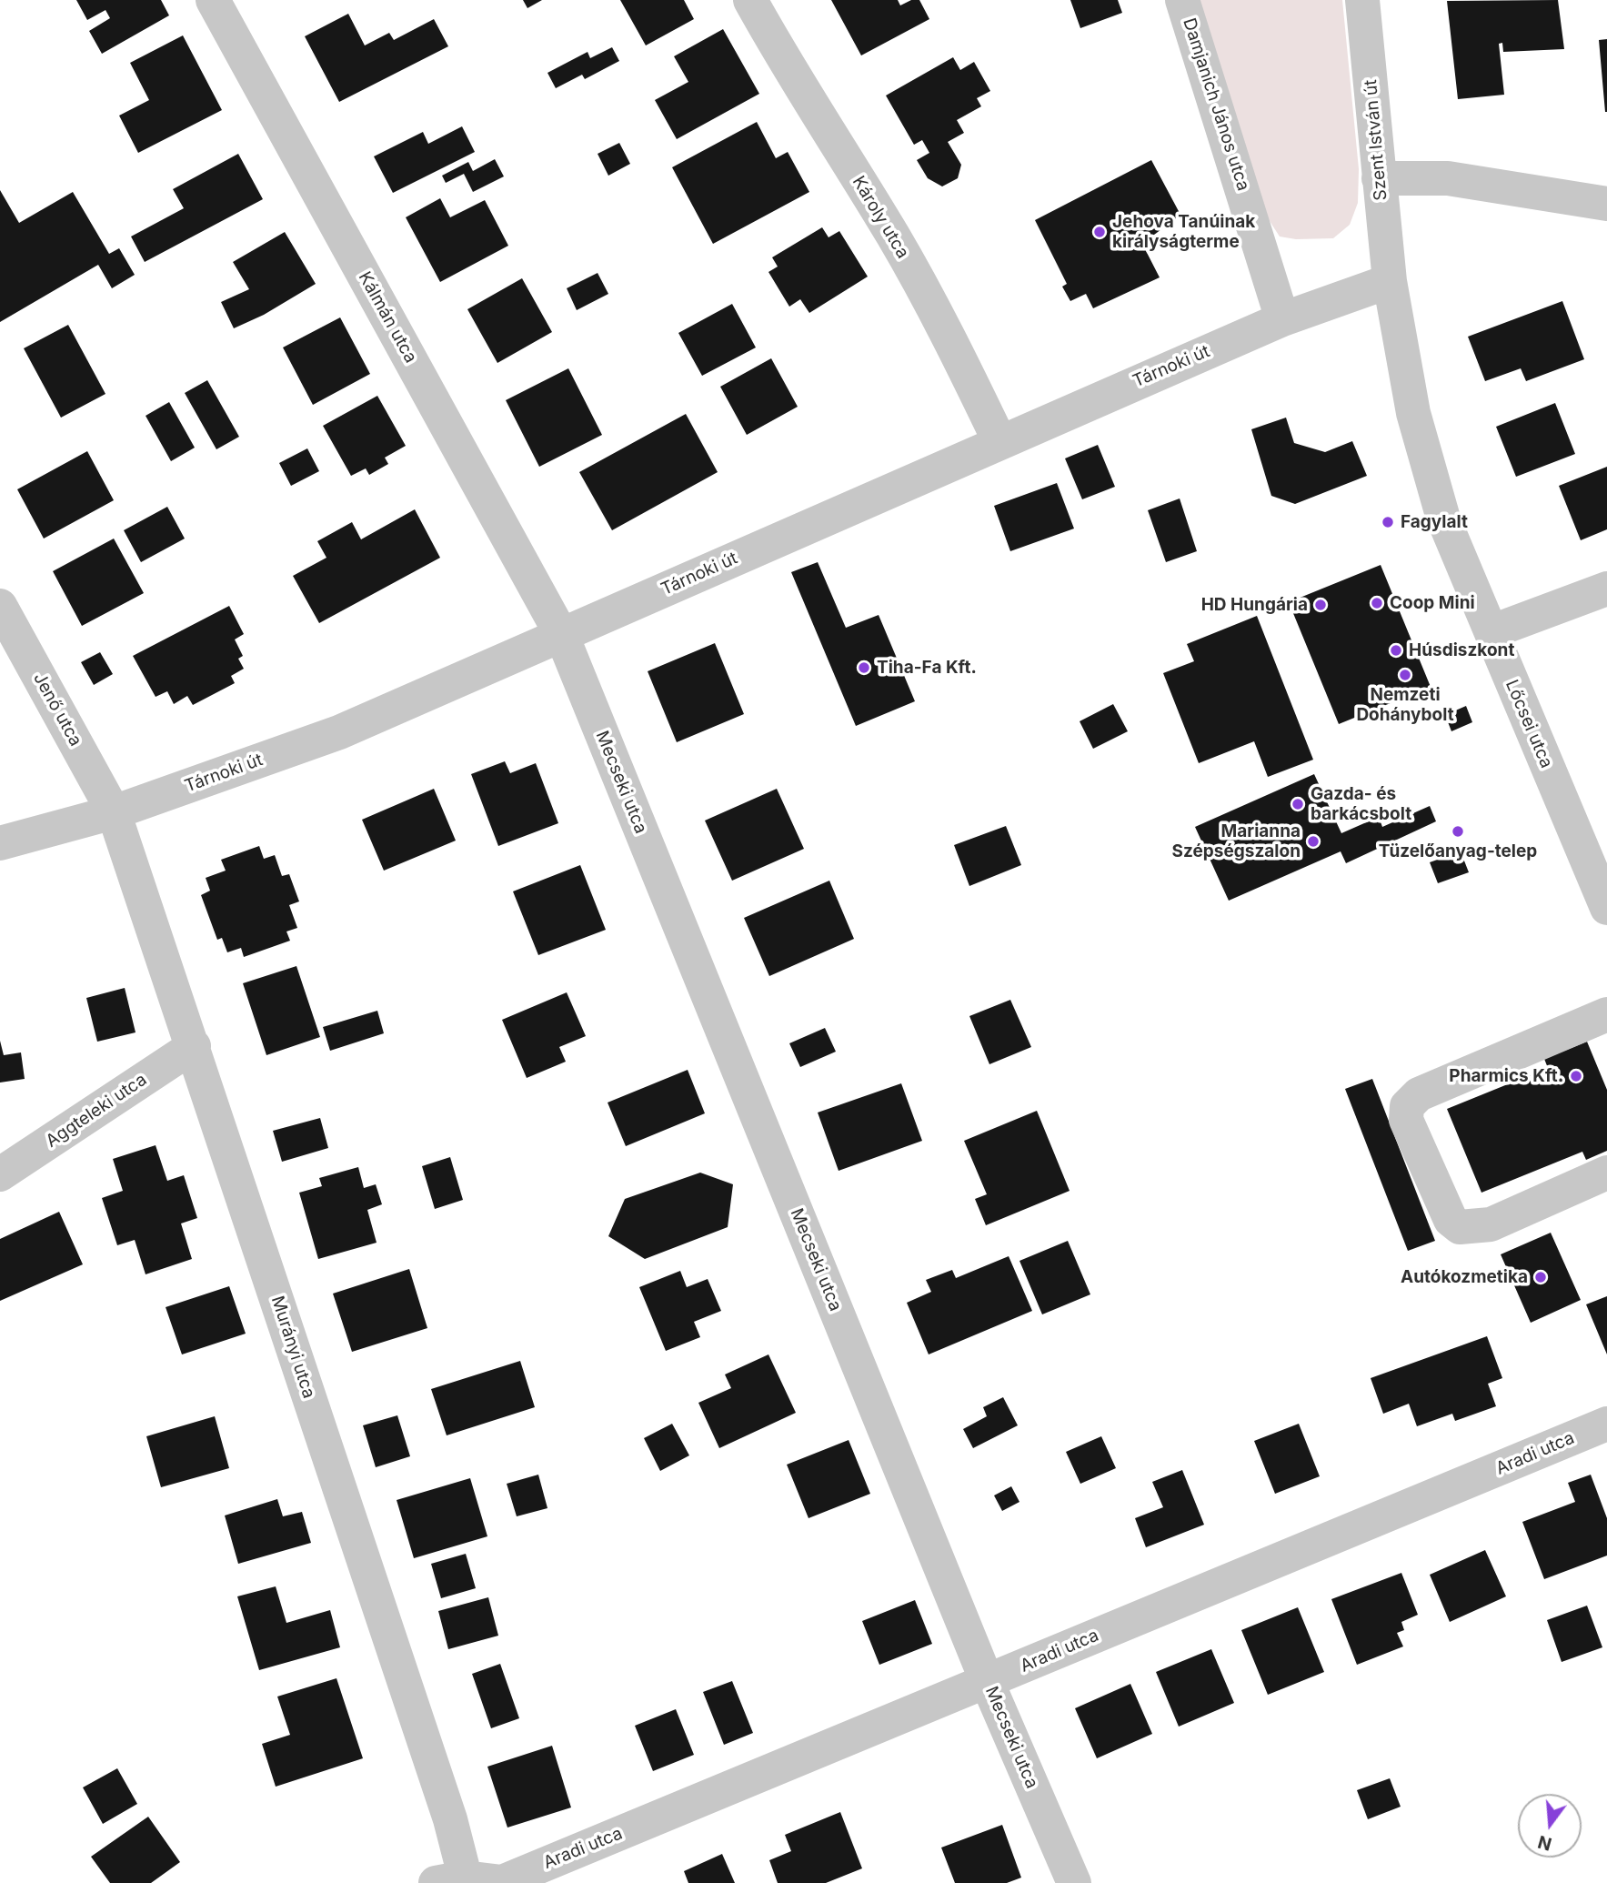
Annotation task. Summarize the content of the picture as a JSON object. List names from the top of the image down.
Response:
{
  "streets": {
    "street": [
      "Damjanich János utca",
      "Szent István út",
      "Károly utca",
      "Kálmán utca",
      "Tárnoki út",
      "Jenő utca",
      "Lőcsei utca",
      "Mecseki utca",
      "Aggteleki utca",
      "Murányi utca",
      "Aradi utca"
    ]
  },
  "crossings": [
    ["Damjanich János utca", "Tárnoki út"],
    ["Szent István út", "Tárnoki út"],
    ["Szent István út", "Lőcsei utca"],
    ["Károly utca", "Tárnoki út"],
    ["Kálmán utca", "Tárnoki út"],
    ["Kálmán utca", "Mecseki utca"],
    ["Tárnoki út", "Jenő utca"],
    ["Tárnoki út", "Lőcsei utca"],
    ["Tárnoki út", "Mecseki utca"],
    ["Tárnoki út", "Murányi utca"],
    ["Jenő utca", "Murányi utca"],
    ["Mecseki utca", "Aradi utca"],
    ["Aggteleki utca", "Murányi utca"],
    ["Murányi utca", "Aradi utca"]
  ],
  "places": [
    "Jehova Tanúinak királyságterme",
    "Fagylalt",
    "Coop Mini",
    "HD Hungária",
    "Húsdiszkont",
    "Tiha-Fa Kft.",
    "Nemzeti Dohánybolt",
    "Gazda- és barkácsbolt",
    "Tüzelőanyag-telep",
    "Marianna Szépségszalon",
    "Pharmics Kft.",
    "Autókozmetika"
  ],
  "north": "bottom"
}
